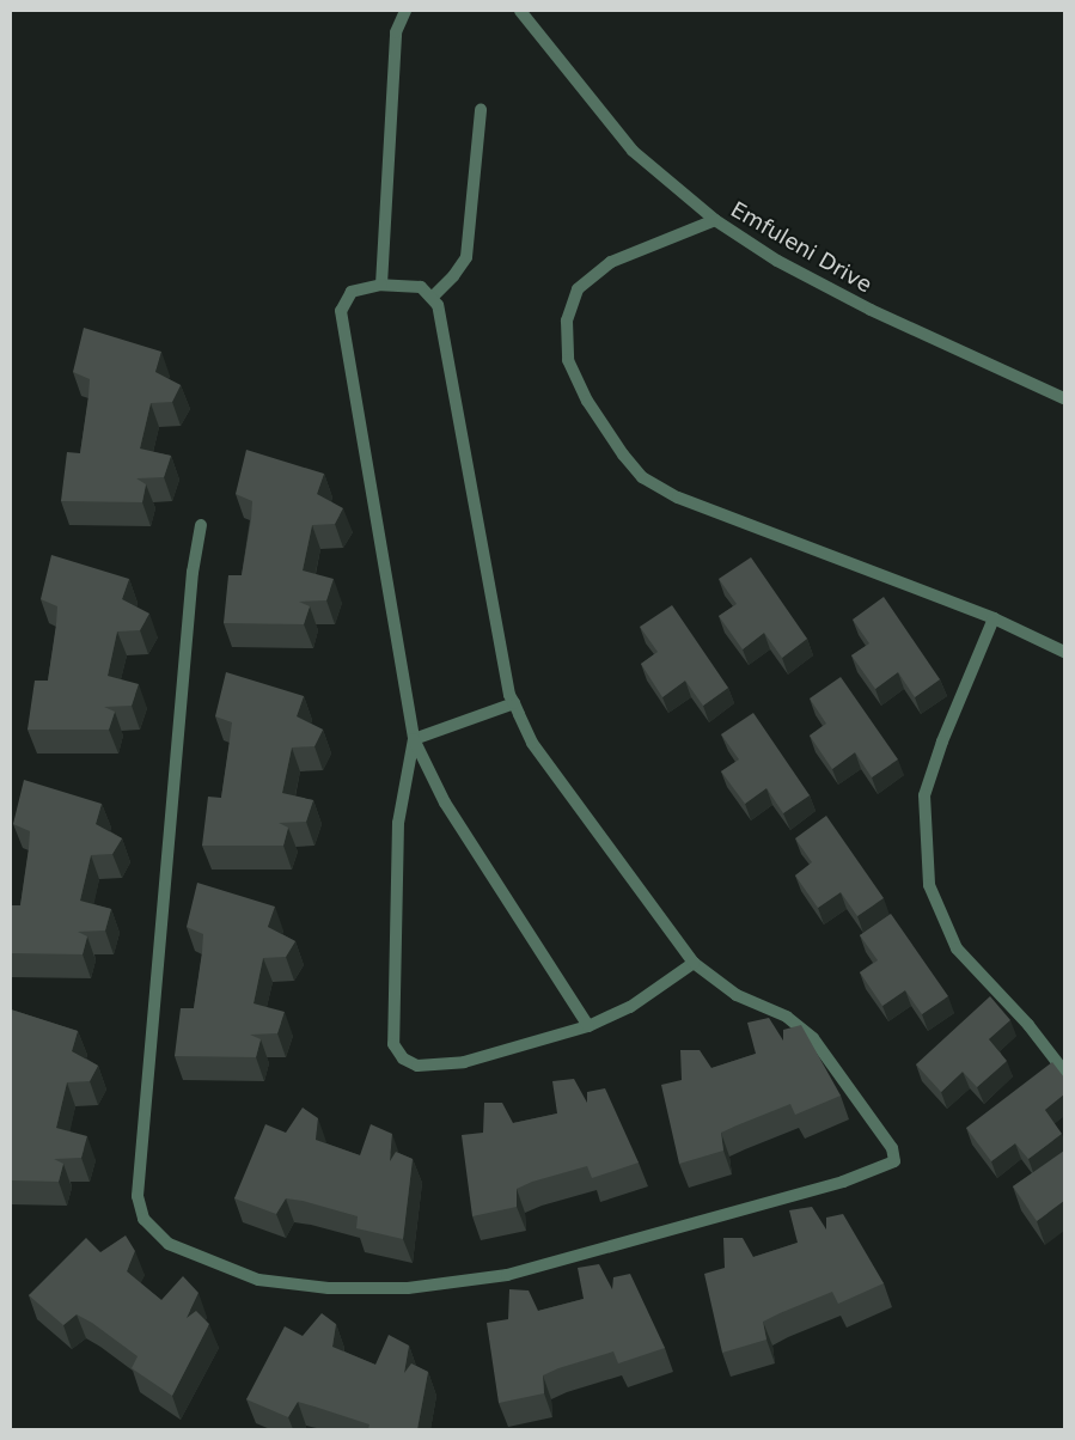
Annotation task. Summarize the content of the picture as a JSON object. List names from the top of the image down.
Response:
{
  "streets": {
    "street": ["Emfuleni Drive"]
  }
}
